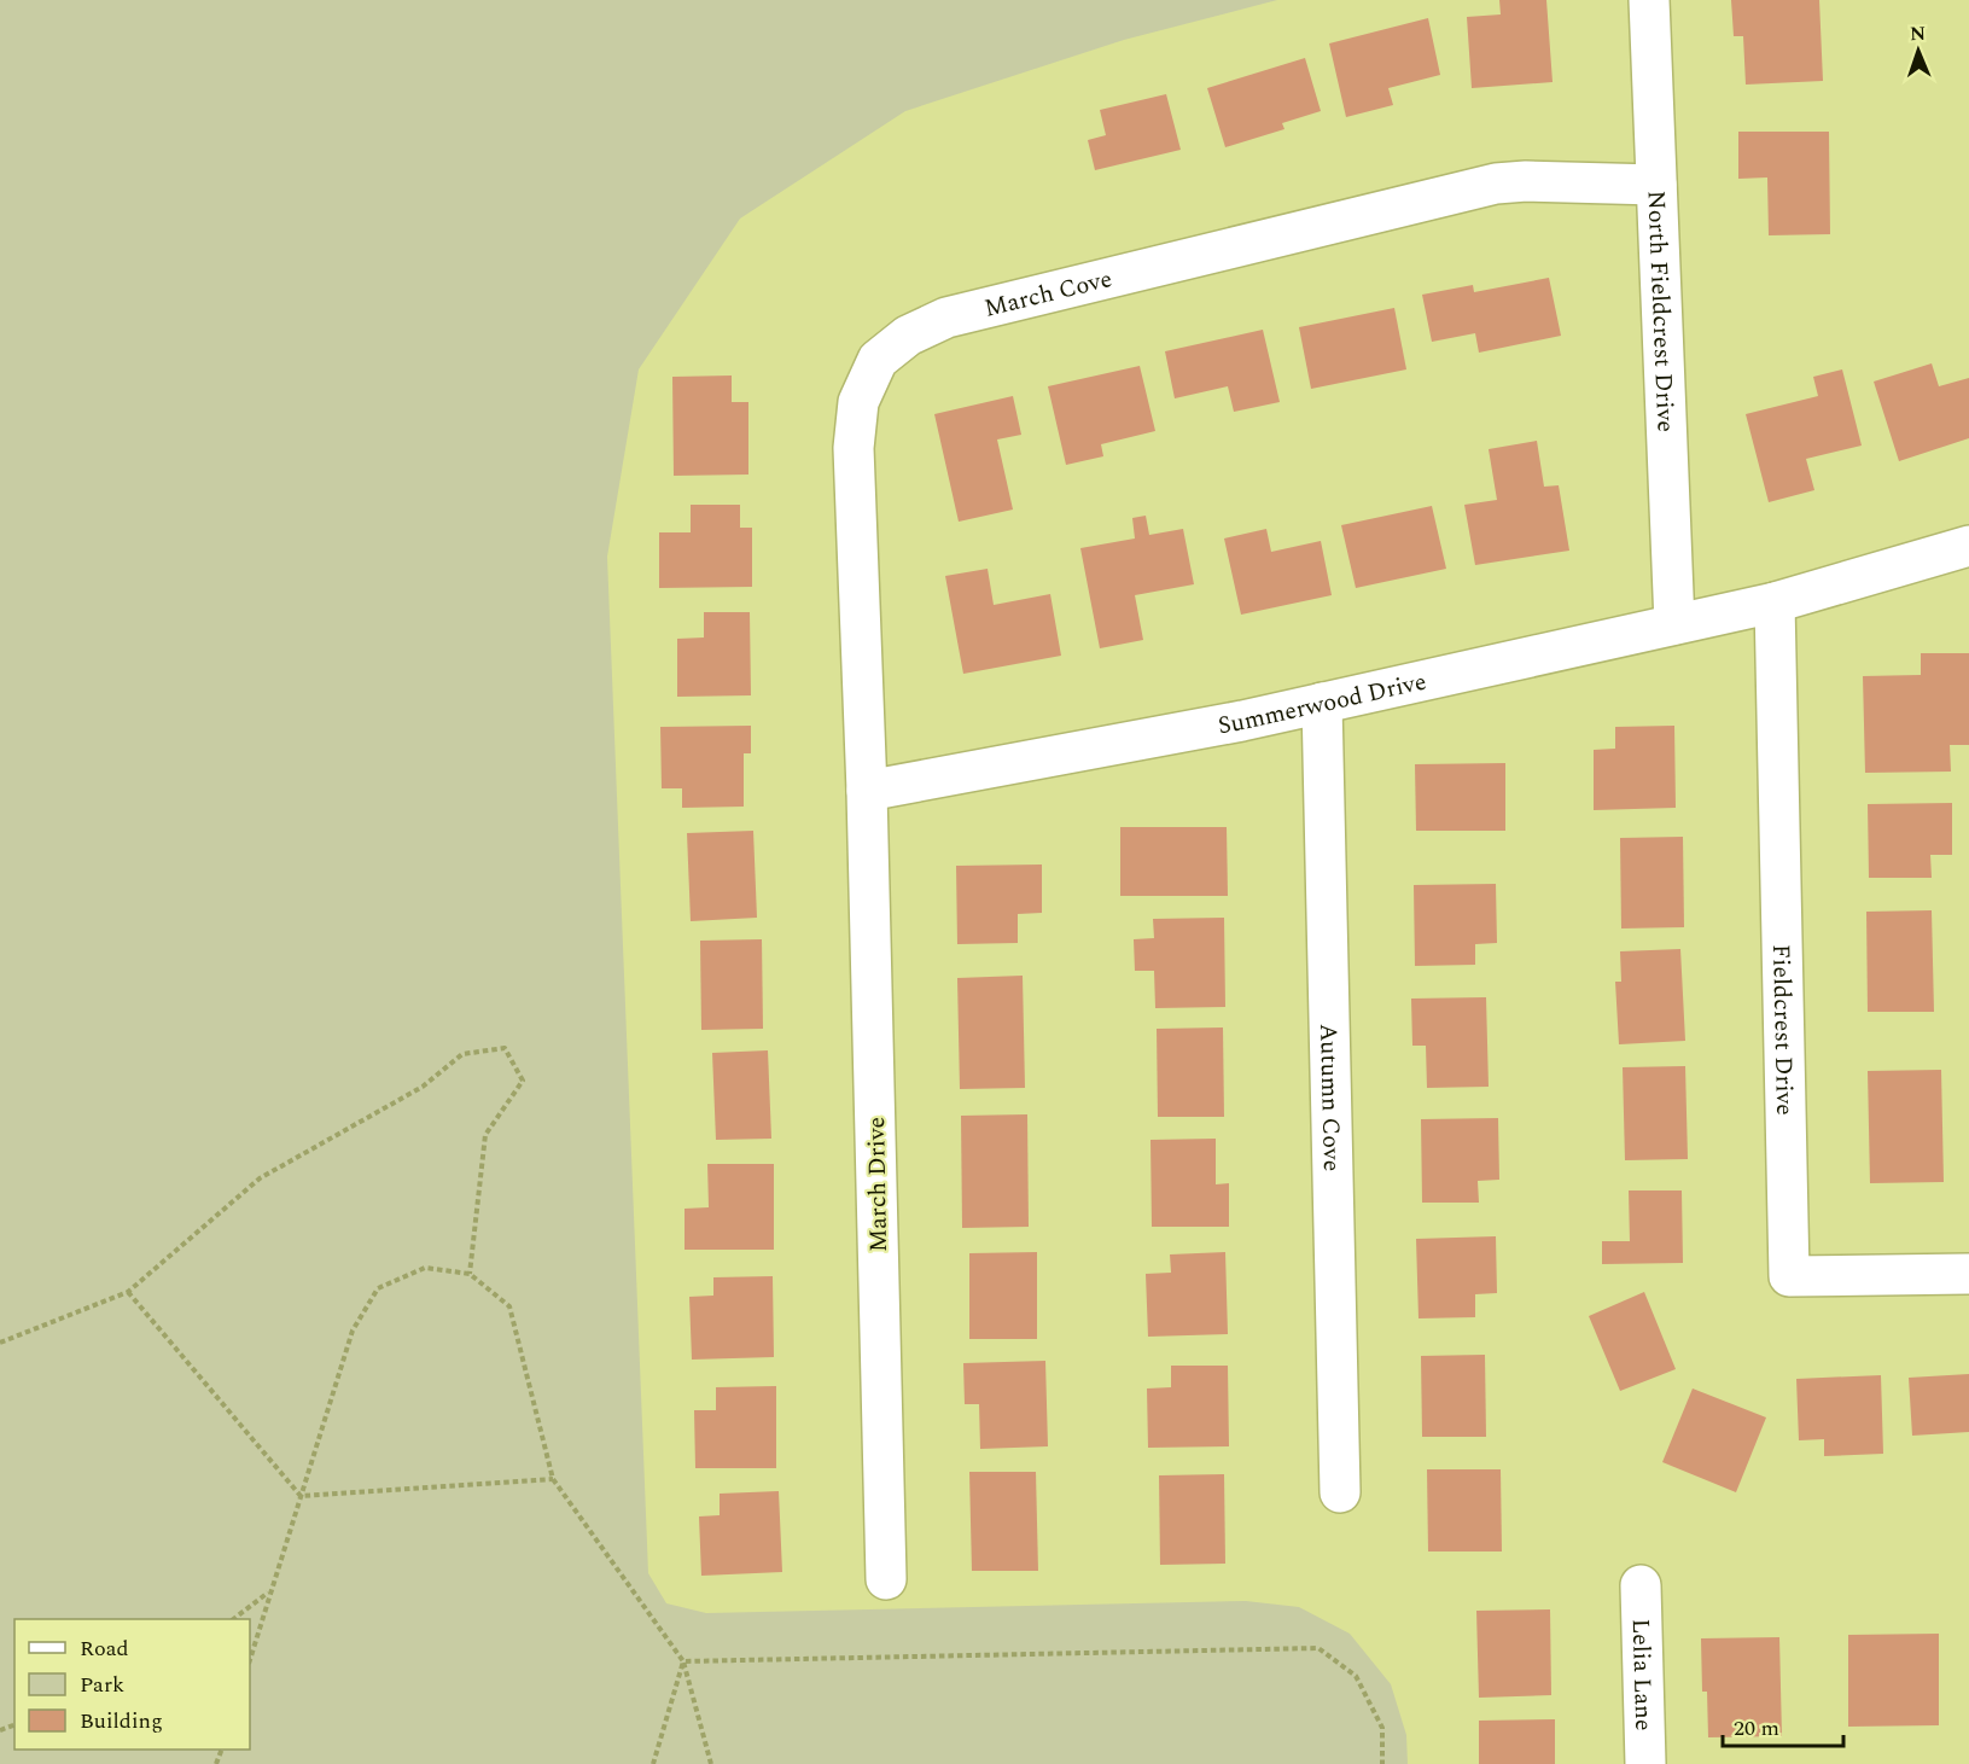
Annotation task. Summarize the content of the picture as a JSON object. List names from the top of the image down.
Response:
{
  "streets": {
    "street": [
      "March Cove",
      "North Fieldcrest Drive",
      "Summerwood Drive",
      "Fieldcrest Drive",
      "Autumn Cove",
      "March Drive",
      "Lelia Lane"
    ]
  },
  "crossings": [
    ["March Cove", "North Fieldcrest Drive"],
    ["March Cove", "Summerwood Drive"],
    ["March Cove", "March Drive"],
    ["North Fieldcrest Drive", "Summerwood Drive"],
    ["Summerwood Drive", "Fieldcrest Drive"],
    ["Summerwood Drive", "Autumn Cove"],
    ["Summerwood Drive", "March Drive"]
  ],
  "legend": ["Road", "Park", "Building"],
  "scale_bar": "20 m",
  "north": "top"
}
